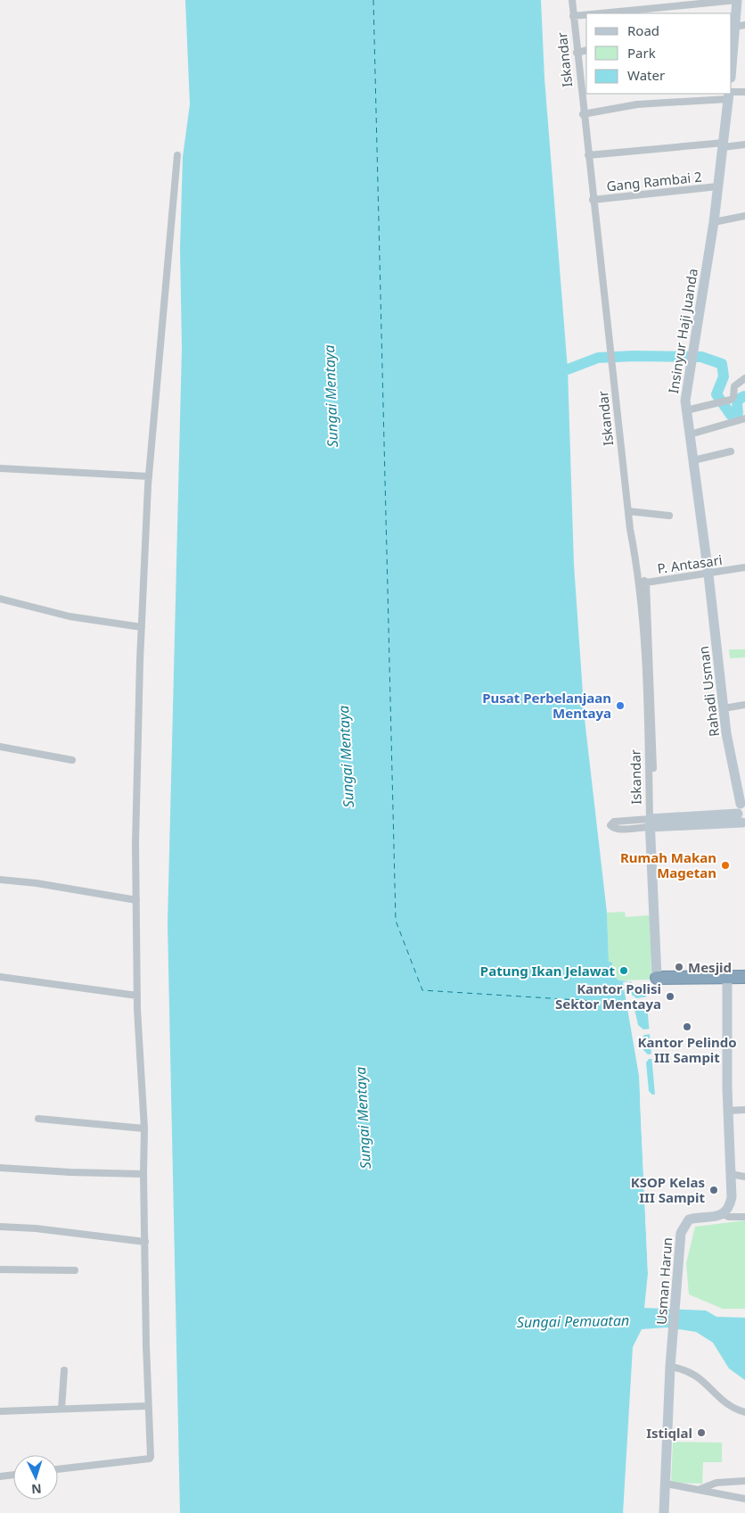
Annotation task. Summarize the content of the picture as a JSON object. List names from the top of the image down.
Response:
{
  "streets": {
    "street": [
      "Iskandar",
      "Gang Rambai 2",
      "Insinyur Haji Juanda",
      "P. Antasari",
      "Rahadi Usman",
      "Usman Harun"
    ]
  },
  "crossings": [
    ["Iskandar", "Gang Rambai 2"],
    ["Iskandar", "P. Antasari"],
    ["Gang Rambai 2", "Insinyur Haji Juanda"],
    ["Insinyur Haji Juanda", "P. Antasari"],
    ["Insinyur Haji Juanda", "Rahadi Usman"],
    ["P. Antasari", "Rahadi Usman"]
  ],
  "water": ["Sungai Mentaya", "Sungai Pemuatan"],
  "places": [
    "Pusat Perbelanjaan Mentaya",
    "Rumah Makan Magetan",
    "Mesjid",
    "Patung Ikan Jelawat",
    "Kantor Polisi Sektor Mentaya",
    "Kantor Pelindo III Sampit",
    "KSOP Kelas III Sampit",
    "Istiqlal"
  ],
  "legend": ["Road", "Park", "Water"],
  "north": "bottom"
}
